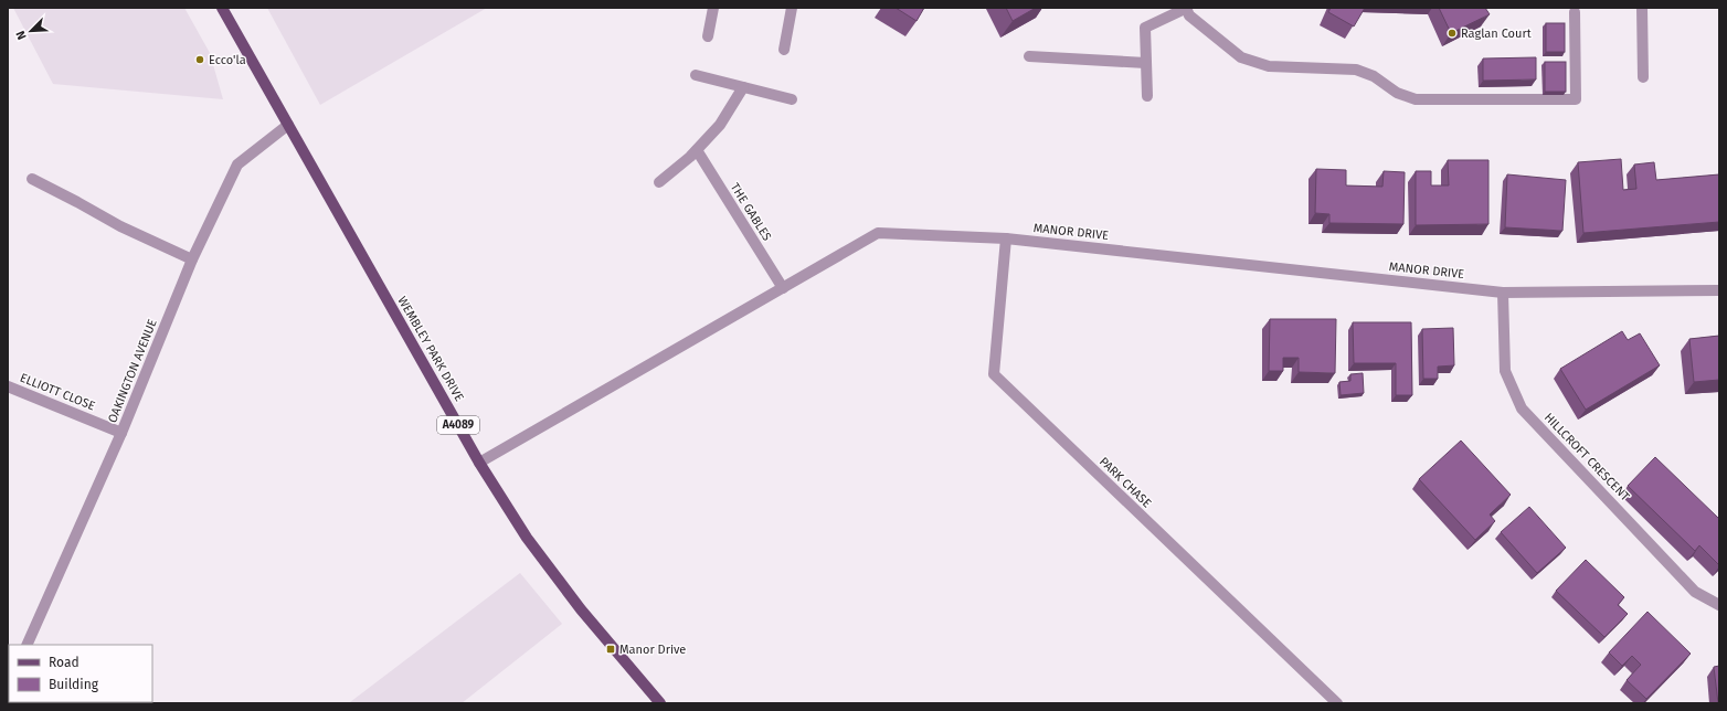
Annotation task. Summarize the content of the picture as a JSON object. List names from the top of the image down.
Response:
{
  "streets": {
    "main road": ["WEMBLEY PARK DRIVE", "A4089"],
    "street": [
      "THE GABLES",
      "MANOR DRIVE",
      "OAKINGTON AVENUE",
      "ELLIOTT CLOSE",
      "HILLCROFT CRESCENT",
      "PARK CHASE"
    ]
  },
  "crossings": [
    ["THE GABLES", "MANOR DRIVE"],
    ["MANOR DRIVE", "WEMBLEY PARK DRIVE"],
    ["MANOR DRIVE", "HILLCROFT CRESCENT"],
    ["MANOR DRIVE", "PARK CHASE"],
    ["WEMBLEY PARK DRIVE", "OAKINGTON AVENUE"],
    ["OAKINGTON AVENUE", "ELLIOTT CLOSE"]
  ],
  "places": {
    "other": ["Raglan Court", "Ecco'la"],
    "transit": ["Manor Drive"]
  },
  "legend": ["Road", "Building"],
  "north": "bottom left"
}
